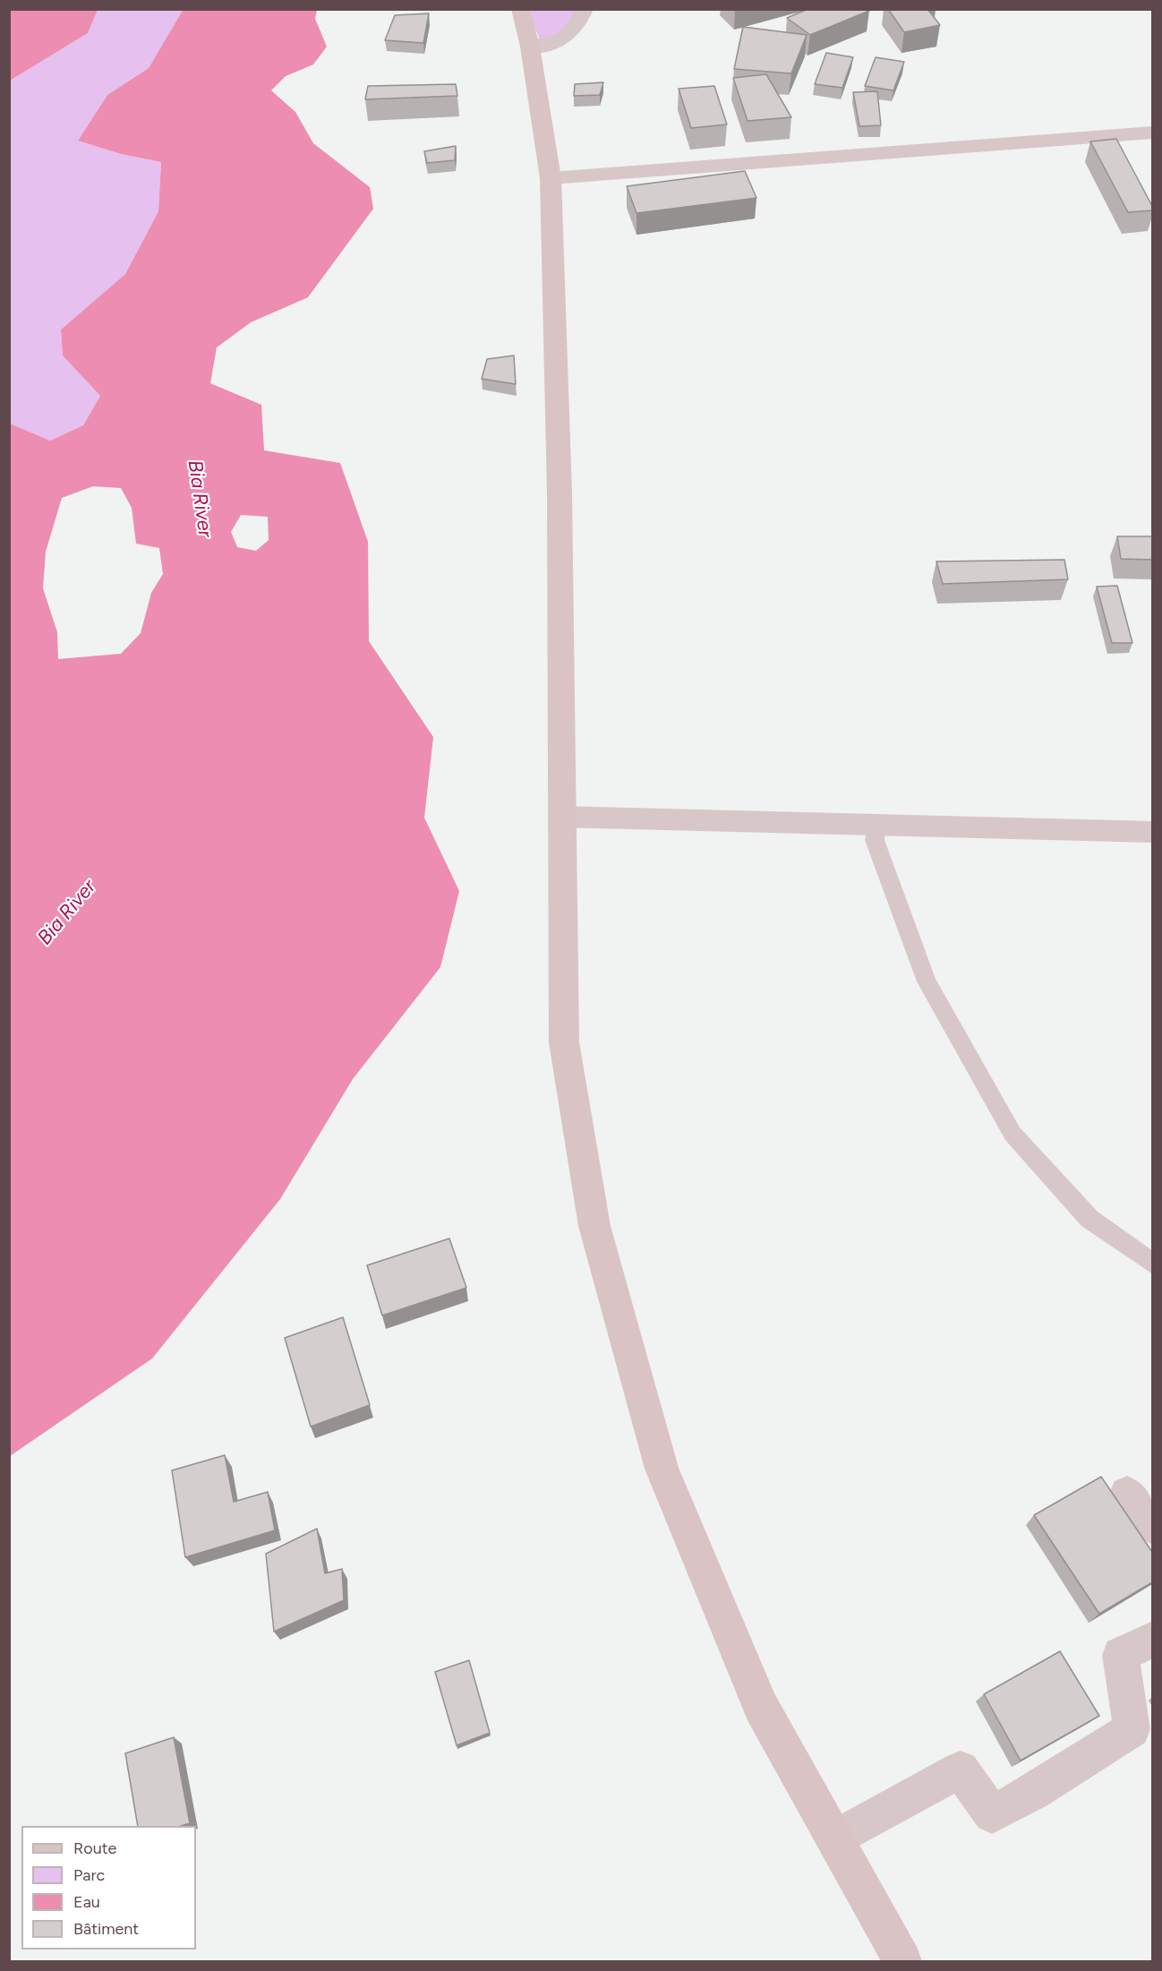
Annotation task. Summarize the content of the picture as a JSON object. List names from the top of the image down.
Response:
{
  "water": ["Bia River"],
  "legend": [
    "Route",
    "Parc",
    "Eau",
    "Bâtiment"
  ]
}
